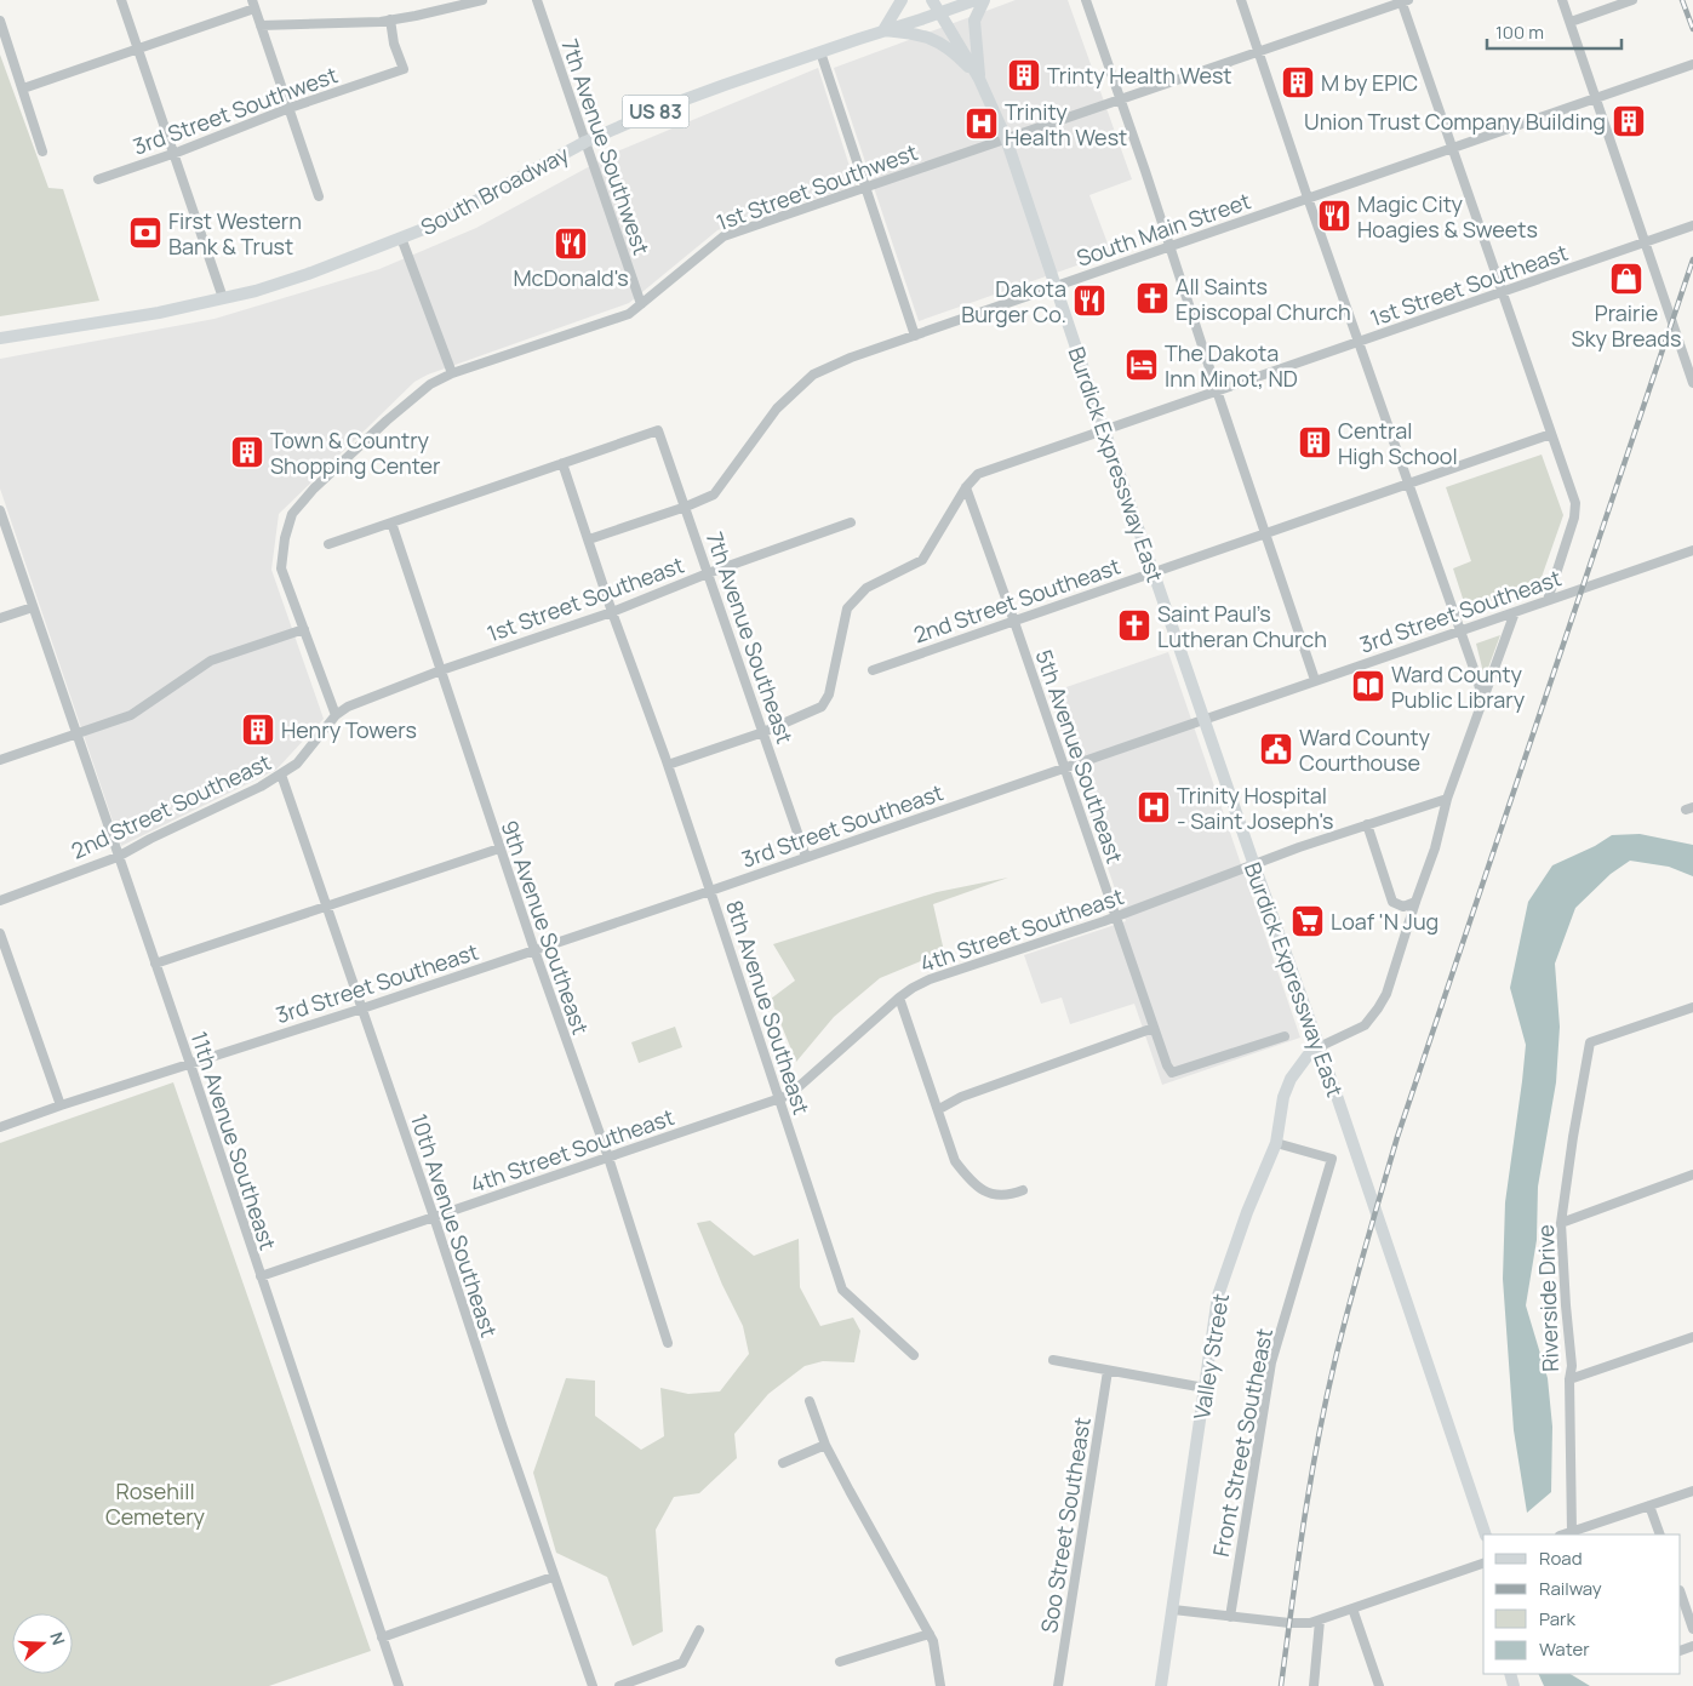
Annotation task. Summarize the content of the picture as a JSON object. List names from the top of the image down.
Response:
{
  "streets": {
    "main road": [
      "US 83",
      "South Broadway",
      "Burdick Expressway East",
      "Valley Street"
    ],
    "street": [
      "3rd Street Southwest",
      "7th Avenue Southwest",
      "1st Street Southwest",
      "South Main Street",
      "1st Street Southeast",
      "2nd Street Southeast",
      "3rd Street Southeast",
      "7th Avenue Southeast",
      "5th Avenue Southeast",
      "9th Avenue Southeast",
      "4th Street Southeast",
      "8th Avenue Southeast",
      "11th Avenue Southeast",
      "10th Avenue Southeast",
      "Riverside Drive",
      "Front Street Southeast",
      "Soo Street Southeast"
    ]
  },
  "crossings": [
    ["7th Avenue Southwest", "1st Street Southwest"],
    ["7th Avenue Southwest", "South Broadway"],
    ["1st Street Southwest", "1st Street Southeast"],
    ["1st Street Southwest", "Burdick Expressway East"],
    ["1st Street Southwest", "2nd Street Southeast"],
    ["South Main Street", "Burdick Expressway East"],
    ["South Main Street", "7th Avenue Southeast"],
    ["South Main Street", "8th Avenue Southeast"],
    ["1st Street Southeast", "Burdick Expressway East"],
    ["1st Street Southeast", "2nd Street Southeast"],
    ["1st Street Southeast", "7th Avenue Southeast"],
    ["1st Street Southeast", "5th Avenue Southeast"],
    ["1st Street Southeast", "9th Avenue Southeast"],
    ["1st Street Southeast", "8th Avenue Southeast"],
    ["Burdick Expressway East", "2nd Street Southeast"],
    ["Burdick Expressway East", "3rd Street Southeast"],
    ["Burdick Expressway East", "4th Street Southeast"],
    ["Burdick Expressway East", "Valley Street"],
    ["2nd Street Southeast", "5th Avenue Southeast"],
    ["2nd Street Southeast", "11th Avenue Southeast"],
    ["2nd Street Southeast", "10th Avenue Southeast"],
    ["3rd Street Southeast", "7th Avenue Southeast"],
    ["3rd Street Southeast", "5th Avenue Southeast"],
    ["3rd Street Southeast", "9th Avenue Southeast"],
    ["3rd Street Southeast", "8th Avenue Southeast"],
    ["3rd Street Southeast", "11th Avenue Southeast"],
    ["3rd Street Southeast", "10th Avenue Southeast"],
    ["7th Avenue Southeast", "8th Avenue Southeast"],
    ["5th Avenue Southeast", "4th Street Southeast"],
    ["9th Avenue Southeast", "4th Street Southeast"],
    ["4th Street Southeast", "8th Avenue Southeast"],
    ["4th Street Southeast", "11th Avenue Southeast"],
    ["4th Street Southeast", "10th Avenue Southeast"],
    ["Valley Street", "Front Street Southeast"]
  ],
  "parks": ["Rosehill Cemetery"],
  "places": {
    "building": [
      "Trinty Health West",
      "M by EPIC",
      "Union Trust Company Building",
      "Central High School",
      "Town & Country Shopping Center",
      "Henry Towers"
    ],
    "hospital": ["Trinity Health West", "Trinity Hospital - Saint Joseph's"],
    "restaurant": ["Magic City Hoagies & Sweets", "McDonald's", "Dakota Burger Co."],
    "bank": ["First Western Bank & Trust"],
    "shop": ["Prairie Sky Breads"],
    "church": ["All Saints Episcopal Church", "Saint Paul’s Lutheran Church"],
    "hotel": ["The Dakota Inn Minot, ND"],
    "library": ["Ward County Public Library"],
    "public building": ["Ward County Courthouse"],
    "supermarket": ["Loaf 'N Jug"]
  },
  "legend": [
    "Road",
    "Railway",
    "Park",
    "Water"
  ],
  "scale_bar": "100 m",
  "north": "right"
}
